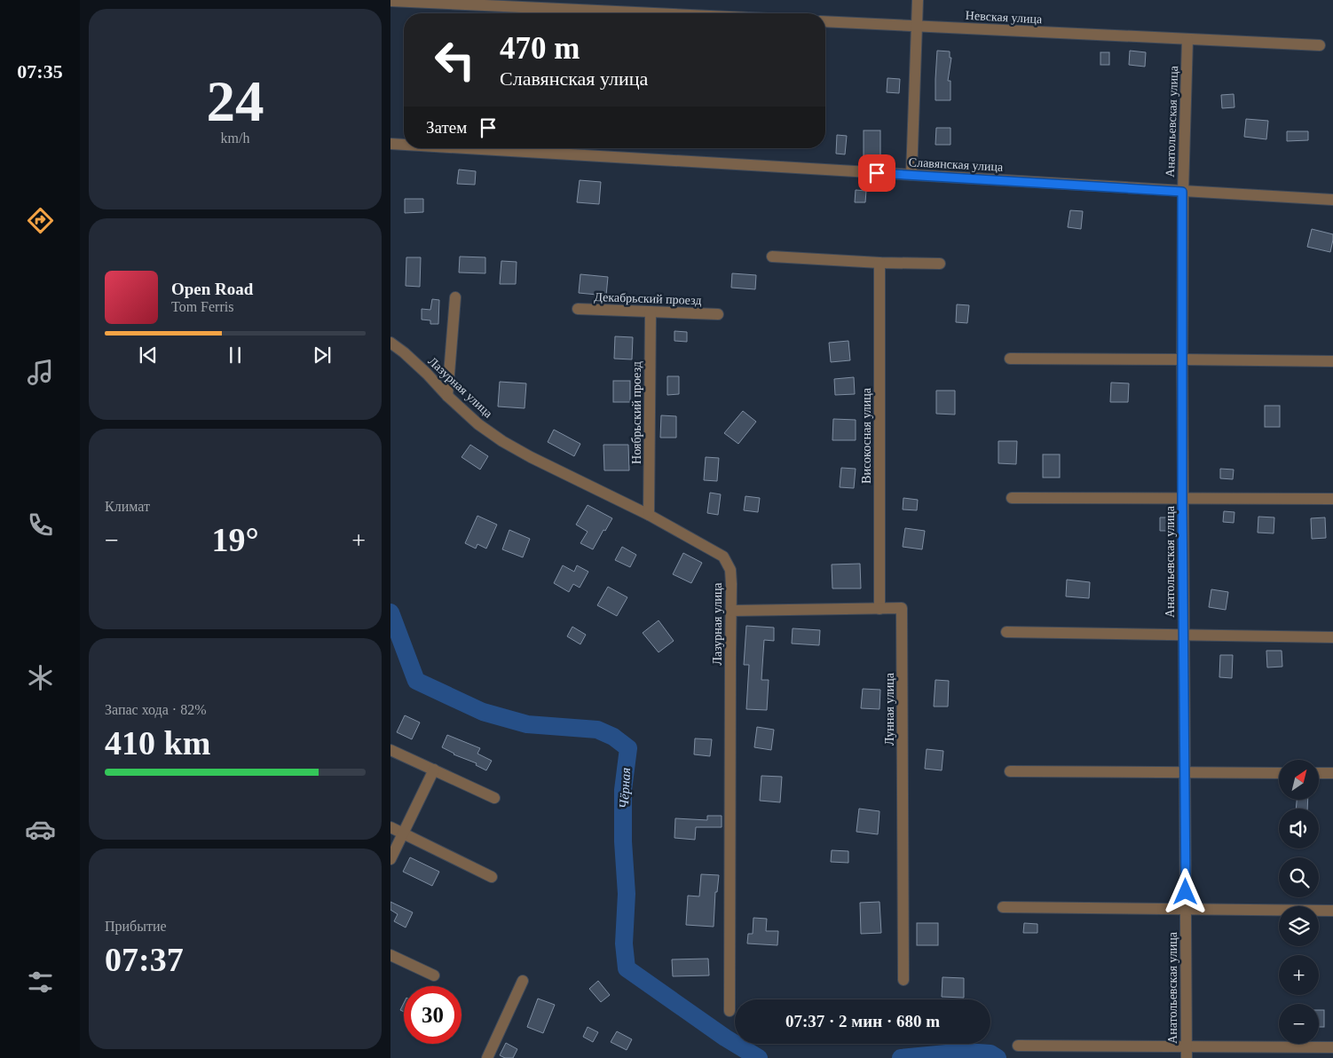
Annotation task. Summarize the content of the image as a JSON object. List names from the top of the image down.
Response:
{
  "streets": {
    "street": [
      "Невская улица",
      "Анатольевская улица",
      "Славянская улица",
      "Декабрьский проезд",
      "Лазурная улица",
      "Ноябрьский проезд",
      "Високосная улица",
      "Лунная улица"
    ]
  },
  "crossings": [
    ["Невская улица", "Анатольевская улица"],
    ["Анатольевская улица", "Славянская улица"],
    ["Декабрьский проезд", "Ноябрьский проезд"],
    ["Лазурная улица", "Ноябрьский проезд"],
    ["Лазурная улица", "Лунная улица"],
    ["Високосная улица", "Лунная улица"]
  ],
  "water": ["Чёрная"],
  "north": "top right",
  "page": {
    "tabs": "07:35",
    "tile": [
      ["24", "km/h"],
      "Климат",
      ["Запас хода · 82%", "410 km"],
      ["Прибытие", "07:37"]
    ],
    "turn": ["470 m", "Славянская улица"],
    "then": "Затем",
    "song": ["Open Road", "Tom Ferris"],
    "heat": ["−", "19°", "+"],
    "map_buttons": ["+", "−"],
    "limit": "30",
    "trip": "07:37 · 2 мин · 680 m"
  }
}
